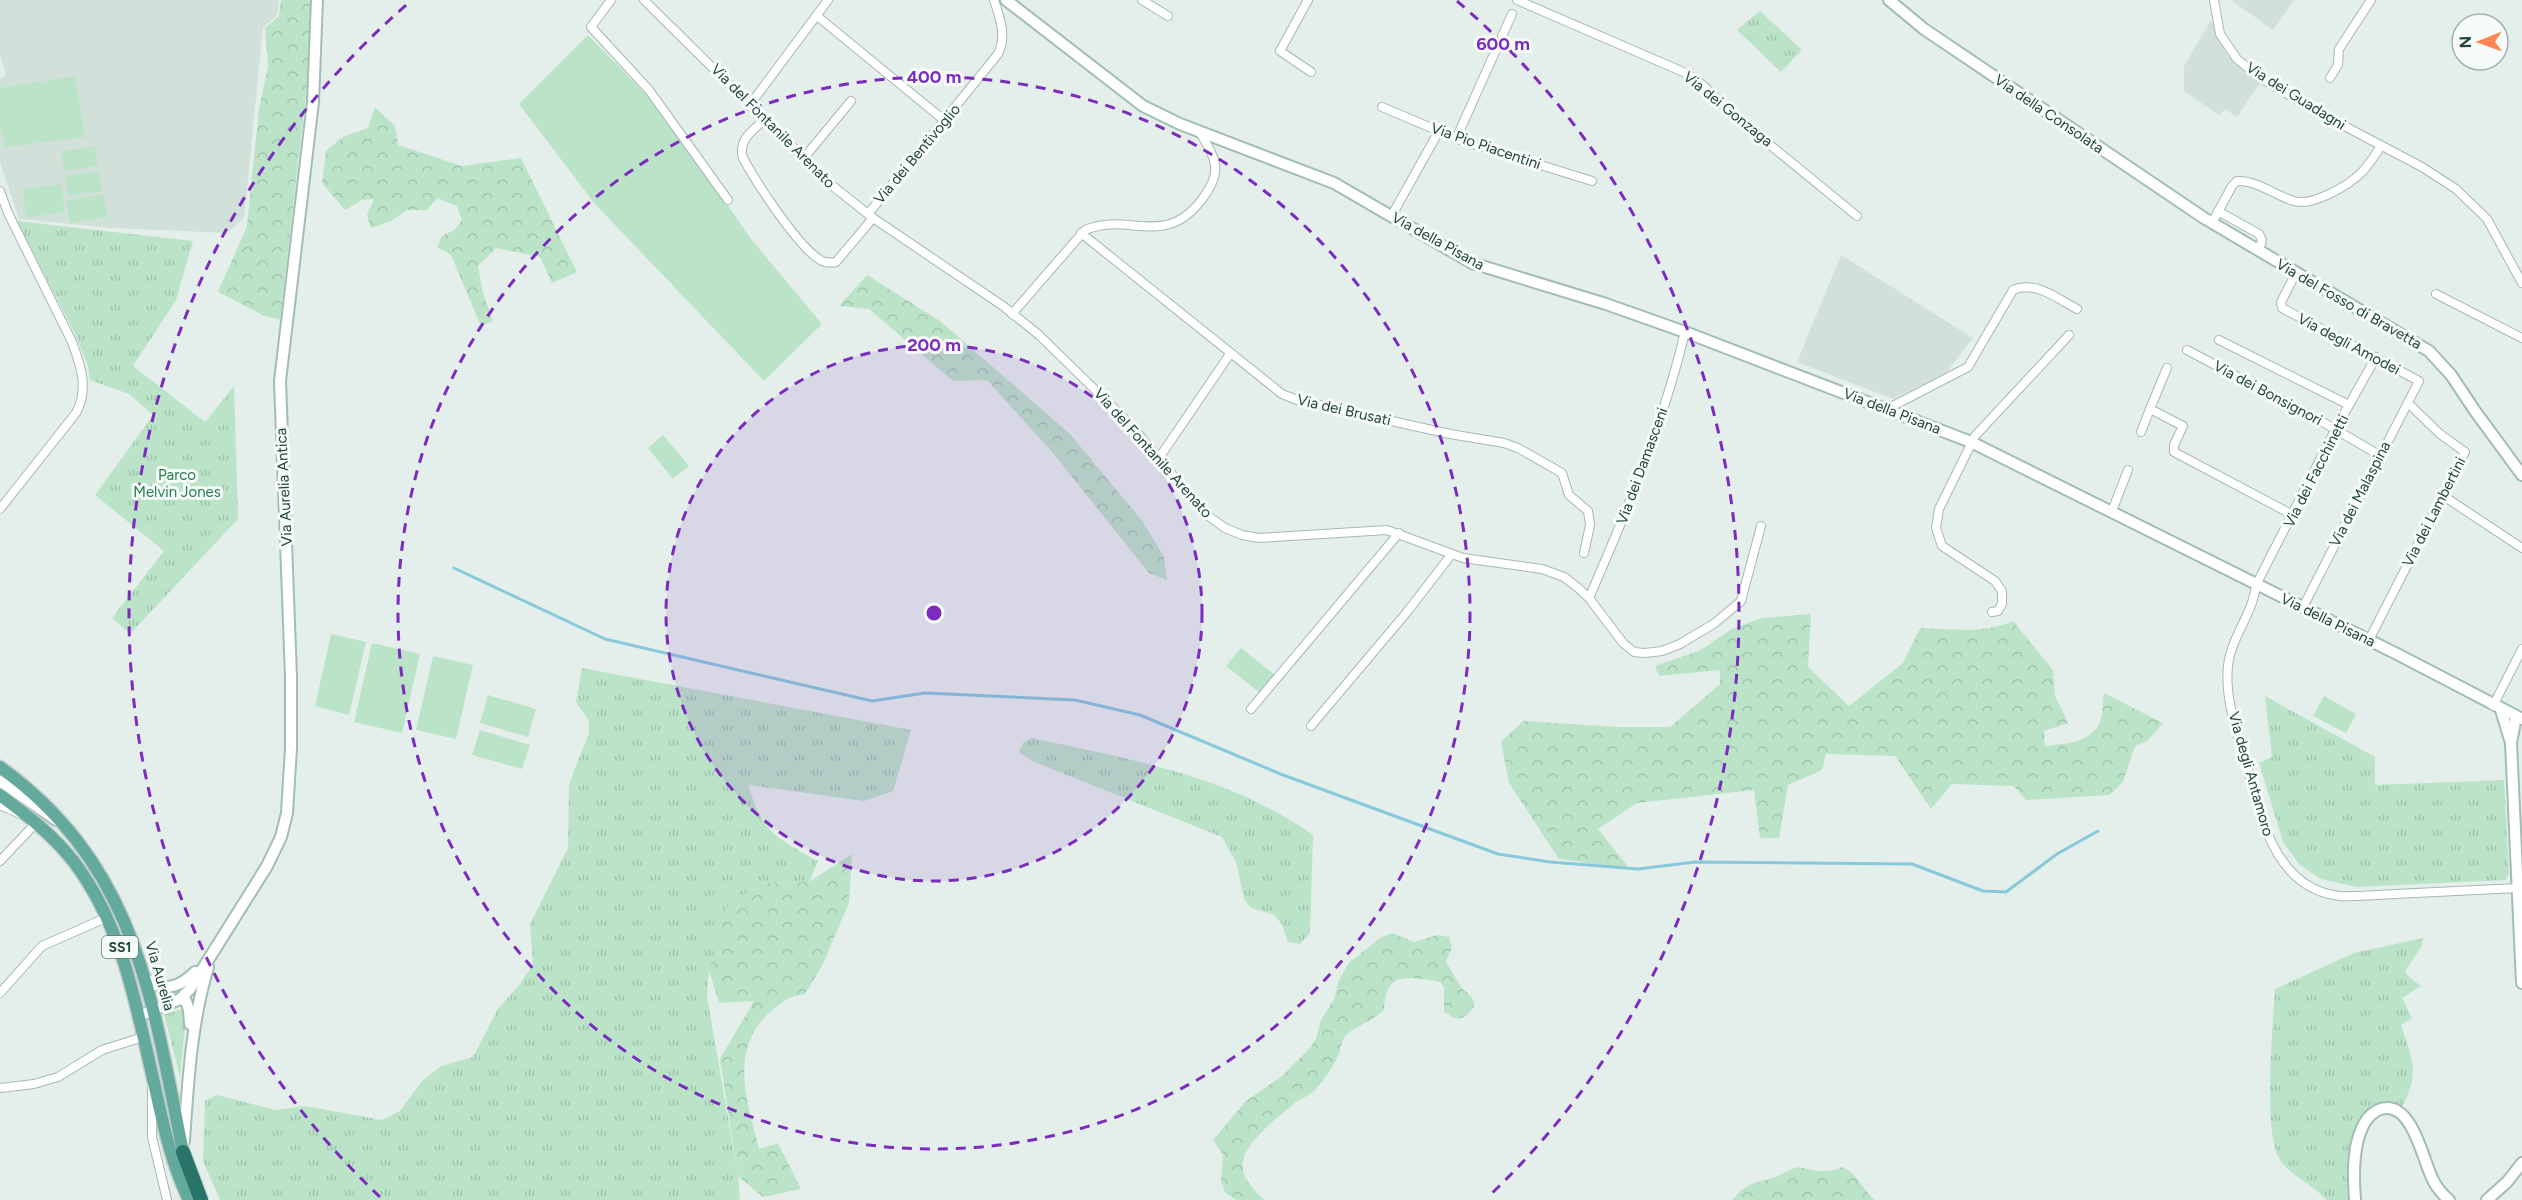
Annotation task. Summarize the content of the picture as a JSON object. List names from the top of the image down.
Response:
{
  "streets": {
    "highway": ["SS1", "Via Aurelia"],
    "main road": [
      "Via della Consolata",
      "Via della Pisana",
      "Via del Fosso di Bravetta",
      "Via Aurelia Antica"
    ],
    "street": [
      "Via dei Guadagni",
      "Via dei Gonzaga",
      "Via del Fontanile Arenato",
      "Via Pio Piacentini",
      "Via dei Bentivoglio",
      "Via degli Amodei",
      "Via dei Bonsignori",
      "Via dei Brusati",
      "Via dei Damasceni",
      "Via dei Facchinetti",
      "Via dei Malaspina",
      "Via dei Lambertini",
      "Via degli Antamoro"
    ]
  },
  "crossings": [
    ["Via della Consolata", "Via del Fosso di Bravetta"],
    ["Via del Fontanile Arenato", "Via dei Bentivoglio"],
    ["Via del Fontanile Arenato", "Via dei Damasceni"],
    ["Via della Pisana", "Via dei Damasceni"],
    ["Via della Pisana", "Via dei Facchinetti"],
    ["Via della Pisana", "Via dei Malaspina"],
    ["Via della Pisana", "Via dei Lambertini"],
    ["Via della Pisana", "Via degli Antamoro"],
    ["Via del Fosso di Bravetta", "Via degli Amodei"],
    ["Via degli Amodei", "Via dei Facchinetti"],
    ["Via degli Amodei", "Via dei Malaspina"],
    ["Via dei Bonsignori", "Via dei Facchinetti"],
    ["Via dei Bonsignori", "Via dei Malaspina"],
    ["Via dei Facchinetti", "Via degli Antamoro"],
    ["Via dei Malaspina", "Via dei Lambertini"]
  ],
  "parks": ["Parco Melvin Jones"],
  "north": "left",
  "rings": ["600 m", "400 m", "200 m"]
}
